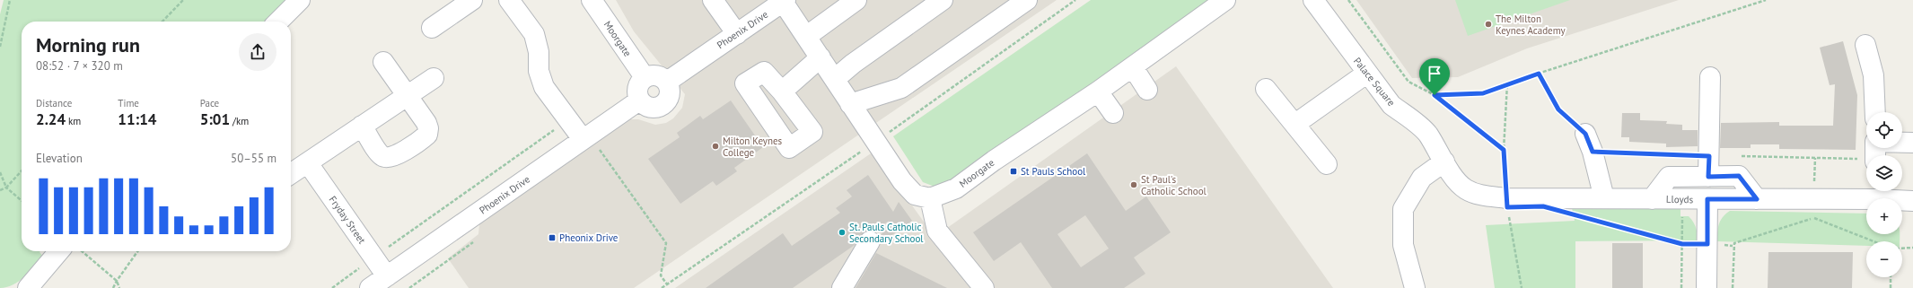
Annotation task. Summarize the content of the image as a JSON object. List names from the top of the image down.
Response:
{
  "streets": {
    "street": [
      "Phoenix Drive",
      "Moorgate",
      "Palace Square",
      "Lloyds",
      "Fryday Street"
    ]
  },
  "crossings": [
    ["Phoenix Drive", "Moorgate"],
    ["Phoenix Drive", "Fryday Street"],
    ["Palace Square", "Lloyds"]
  ],
  "places": {
    "other": [
      "The Milton Keynes Academy",
      "Milton Keynes College",
      "St Paul's Catholic School",
      "St. Pauls Catholic Secondary School"
    ],
    "transit": ["St Pauls School", "Pheonix Drive"]
  },
  "page": {
    "heading": ["Morning run", "08:52 · 7 × 320 m"],
    "stats": [
      ["Distance", "2.24 km"],
      ["Time", "11:14"],
      ["Pace", "5:01 /km"]
    ],
    "map_buttons": ["+", "−"],
    "chart": ["Elevation", "50–55 m"]
  }
}
